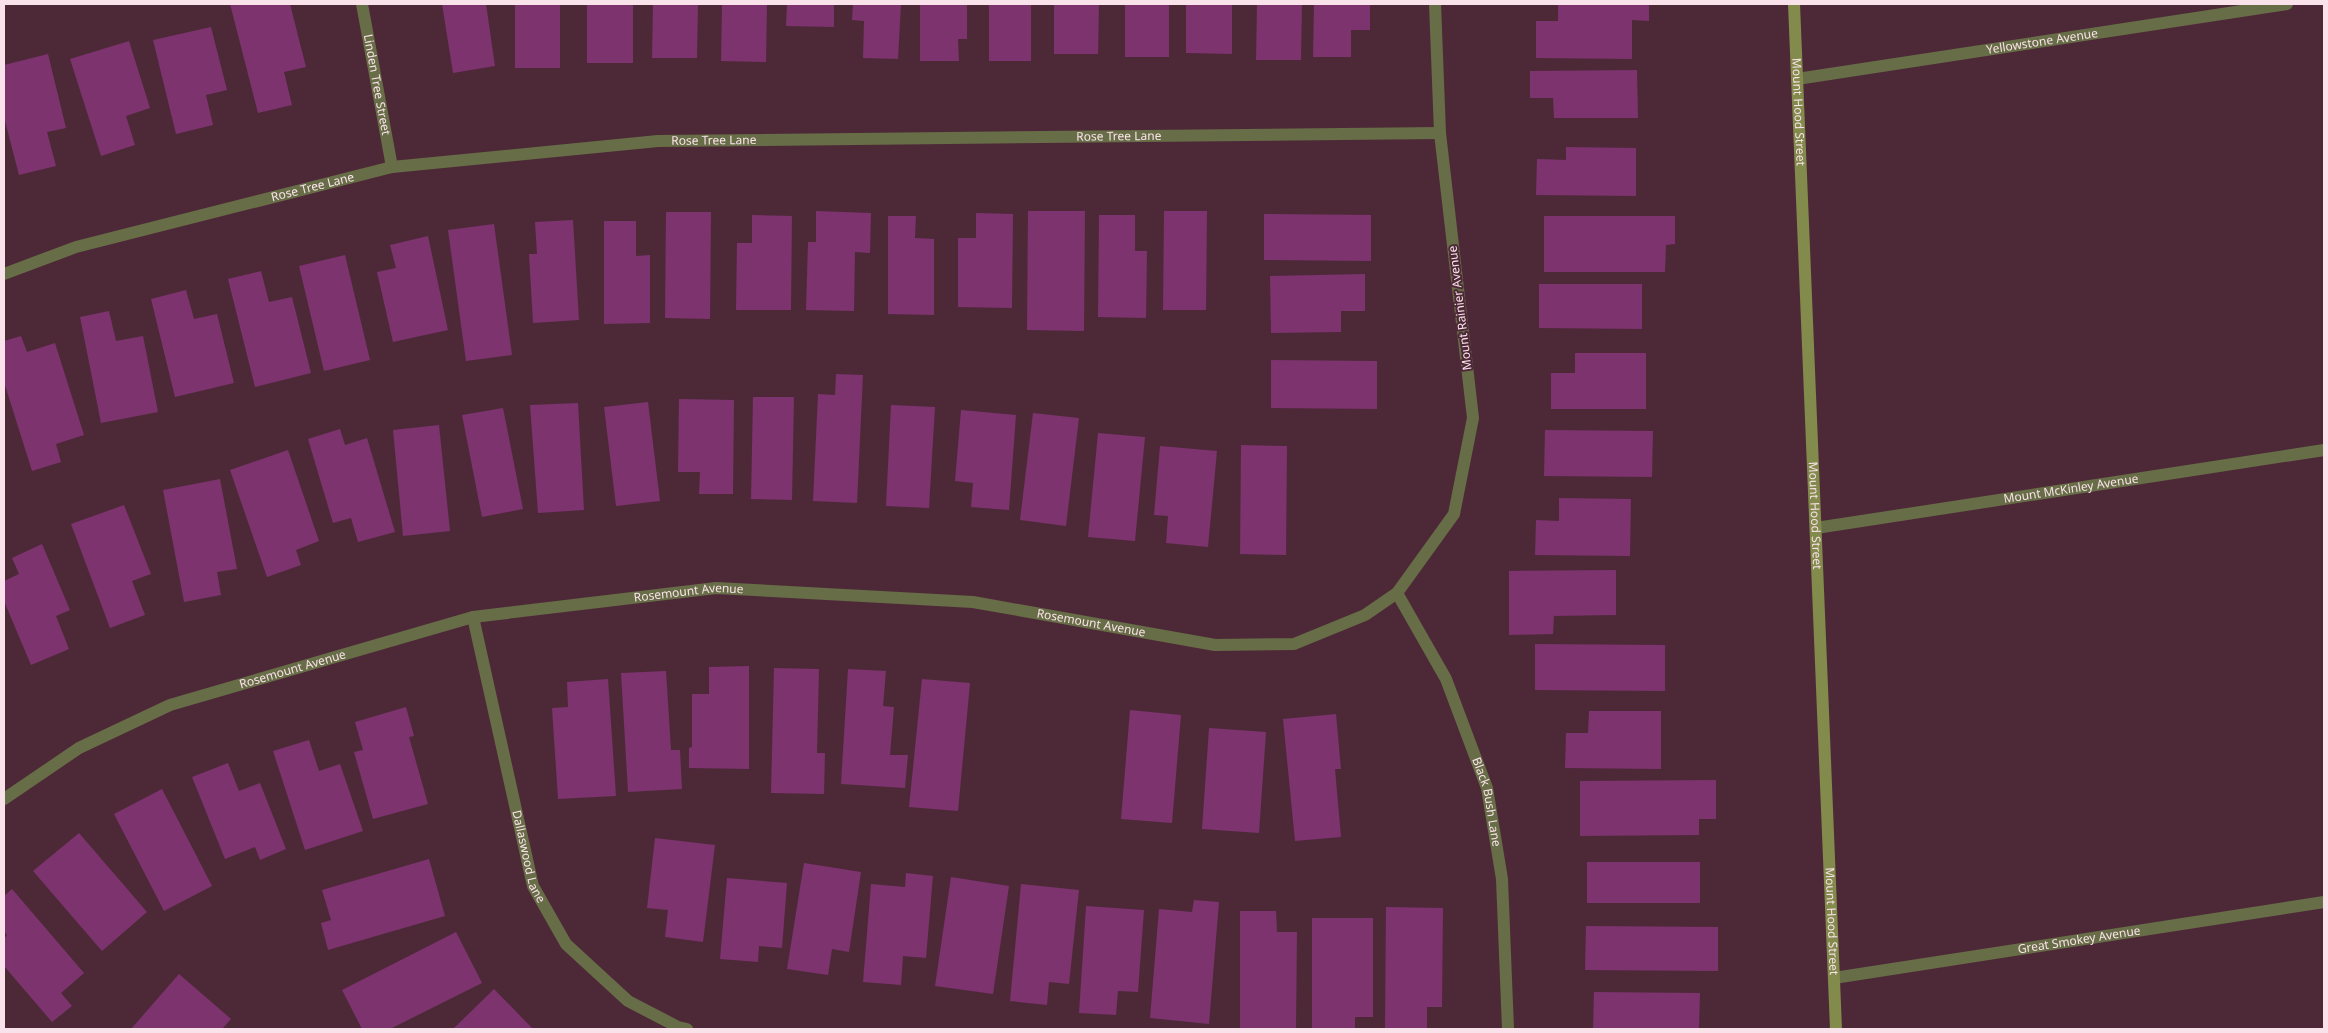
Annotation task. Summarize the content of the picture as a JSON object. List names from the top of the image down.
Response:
{
  "streets": {
    "street": [
      "Yellowstone Avenue",
      "Linden Tree Street",
      "Mount Hood Street",
      "Rose Tree Lane",
      "Mount Rainier Avenue",
      "Mount McKinley Avenue",
      "Rosemount Avenue",
      "Black Bush Lane",
      "Dallaswood Lane",
      "Great Smokey Avenue"
    ]
  },
  "crossings": [
    ["Yellowstone Avenue", "Mount Hood Street"],
    ["Linden Tree Street", "Rose Tree Lane"],
    ["Mount Hood Street", "Mount McKinley Avenue"],
    ["Mount Hood Street", "Great Smokey Avenue"],
    ["Rose Tree Lane", "Mount Rainier Avenue"],
    ["Mount Rainier Avenue", "Rosemount Avenue"],
    ["Mount Rainier Avenue", "Black Bush Lane"],
    ["Rosemount Avenue", "Black Bush Lane"],
    ["Rosemount Avenue", "Dallaswood Lane"]
  ]
}
